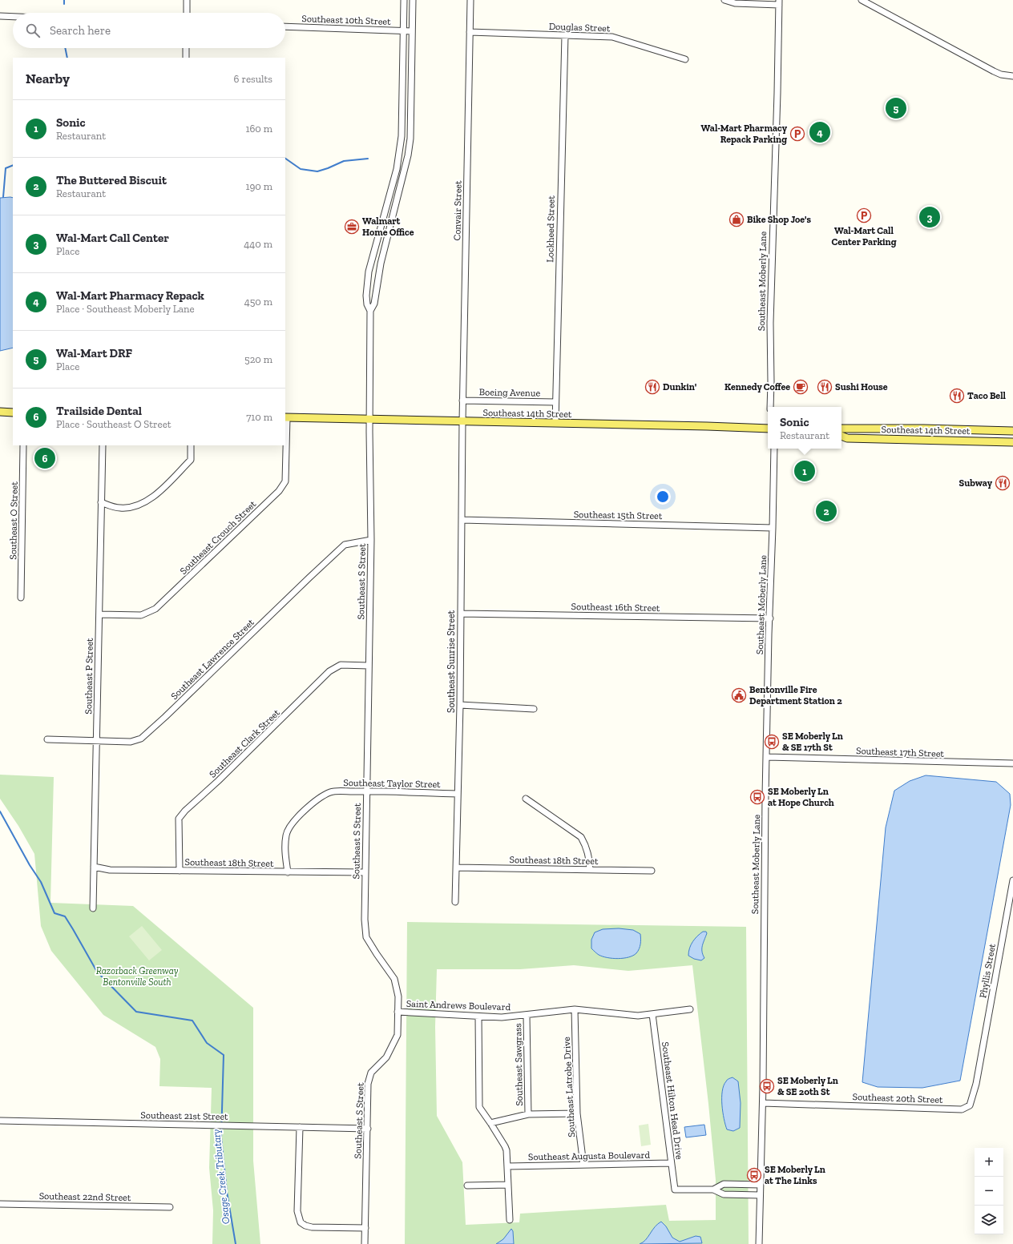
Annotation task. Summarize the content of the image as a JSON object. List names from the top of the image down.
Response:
{
  "streets": {
    "main road": ["Southeast 14th Street"],
    "street": [
      "Southeast 10th Street",
      "Douglas Street",
      "Convair Street",
      "Lockheed Street",
      "Southeast Moberly Lane",
      "Boeing Avenue",
      "Southeast 15th Street",
      "Southeast O Street",
      "Southeast Crouch Street",
      "Southeast S Street",
      "Southeast 16th Street",
      "Southeast Lawrence Street",
      "Southeast Sunrise Street",
      "Southeast P Street",
      "Southeast Clark Street",
      "Southeast 17th Street",
      "Southeast Taylor Street",
      "Southeast 18th Street",
      "Phyllis Street",
      "Saint Andrews Boulevard",
      "Southeast Sawgrass",
      "Southeast Latrobe Drive",
      "Southeast 20th Street",
      "Southeast Hilton Head Drive",
      "Southeast 21st Street",
      "Southeast Augusta Boulevard",
      "Southeast 22nd Street"
    ]
  },
  "crossings": [
    ["Douglas Street", "Convair Street"],
    ["Douglas Street", "Lockheed Street"],
    ["Convair Street", "Boeing Avenue"],
    ["Convair Street", "Southeast 14th Street"],
    ["Convair Street", "Southeast Sunrise Street"],
    ["Lockheed Street", "Boeing Avenue"],
    ["Lockheed Street", "Southeast 14th Street"],
    ["Southeast Moberly Lane", "Southeast 15th Street"],
    ["Southeast Moberly Lane", "Southeast 16th Street"],
    ["Southeast Moberly Lane", "Southeast 17th Street"],
    ["Southeast Moberly Lane", "Southeast 20th Street"],
    ["Southeast 14th Street", "Southeast Crouch Street"],
    ["Southeast 14th Street", "Southeast S Street"],
    ["Southeast 14th Street", "Southeast Sunrise Street"],
    ["Southeast 15th Street", "Southeast Sunrise Street"],
    ["Southeast Crouch Street", "Southeast P Street"],
    ["Southeast S Street", "Southeast Lawrence Street"],
    ["Southeast S Street", "Southeast Clark Street"],
    ["Southeast S Street", "Southeast Taylor Street"],
    ["Southeast S Street", "Southeast 18th Street"],
    ["Southeast S Street", "Saint Andrews Boulevard"],
    ["Southeast S Street", "Southeast 21st Street"],
    ["Southeast 16th Street", "Southeast Sunrise Street"],
    ["Southeast Lawrence Street", "Southeast P Street"],
    ["Southeast Sunrise Street", "Southeast Taylor Street"],
    ["Southeast Sunrise Street", "Southeast 18th Street"],
    ["Southeast P Street", "Southeast 18th Street"],
    ["Southeast Clark Street", "Southeast 18th Street"],
    ["Southeast Taylor Street", "Southeast 18th Street"],
    ["Phyllis Street", "Southeast 20th Street"],
    ["Saint Andrews Boulevard", "Southeast Sawgrass"],
    ["Saint Andrews Boulevard", "Southeast Latrobe Drive"],
    ["Saint Andrews Boulevard", "Southeast Hilton Head Drive"],
    ["Southeast Latrobe Drive", "Southeast Augusta Boulevard"],
    ["Southeast Hilton Head Drive", "Southeast Augusta Boulevard"]
  ],
  "water": ["Osage Creek Tributary"],
  "parks": ["Razorback Greenway Bentonville South"],
  "places": {
    "parking": ["Wal-Mart Pharmacy Repack Parking", "Wal-Mart Call Center Parking"],
    "shop": ["Bike Shop Joe's"],
    "office": ["Walmart Home Office"],
    "restaurant": [
      "Dunkin'",
      "Sushi House",
      "Taco Bell",
      "Subway"
    ],
    "cafe": ["Kennedy Coffee"],
    "public building": ["Bentonville Fire Department Station 2"],
    "bus stop": [
      "SE Moberly Ln & SE 17th St",
      "SE Moberly Ln at Hope Church",
      "SE Moberly Ln & SE 20th St",
      "SE Moberly Ln at The Links"
    ]
  },
  "page": {
    "search": "Search here",
    "heading": ["Nearby", "6 results"],
    "pins": [
      "5",
      "4",
      "3",
      "6",
      "1",
      "2"
    ],
    "list": [
      {
        "mark": "1",
        "name": "Sonic",
        "note": "Restaurant",
        "value": "160 m"
      },
      {
        "mark": "2",
        "name": "The Buttered Biscuit",
        "note": "Restaurant",
        "value": "190 m"
      },
      {
        "mark": "3",
        "name": "Wal-Mart Call Center",
        "note": "Place",
        "value": "440 m"
      },
      {
        "mark": "4",
        "name": "Wal-Mart Pharmacy Repack",
        "note": "Place · Southeast Moberly Lane",
        "value": "450 m"
      },
      {
        "mark": "5",
        "name": "Wal-Mart DRF",
        "note": "Place",
        "value": "520 m"
      },
      {
        "mark": "6",
        "name": "Trailside Dental",
        "note": "Place · Southeast O Street",
        "value": "710 m"
      }
    ],
    "popup": ["Sonic", "Restaurant"],
    "map_buttons": ["+", "−"]
  }
}
